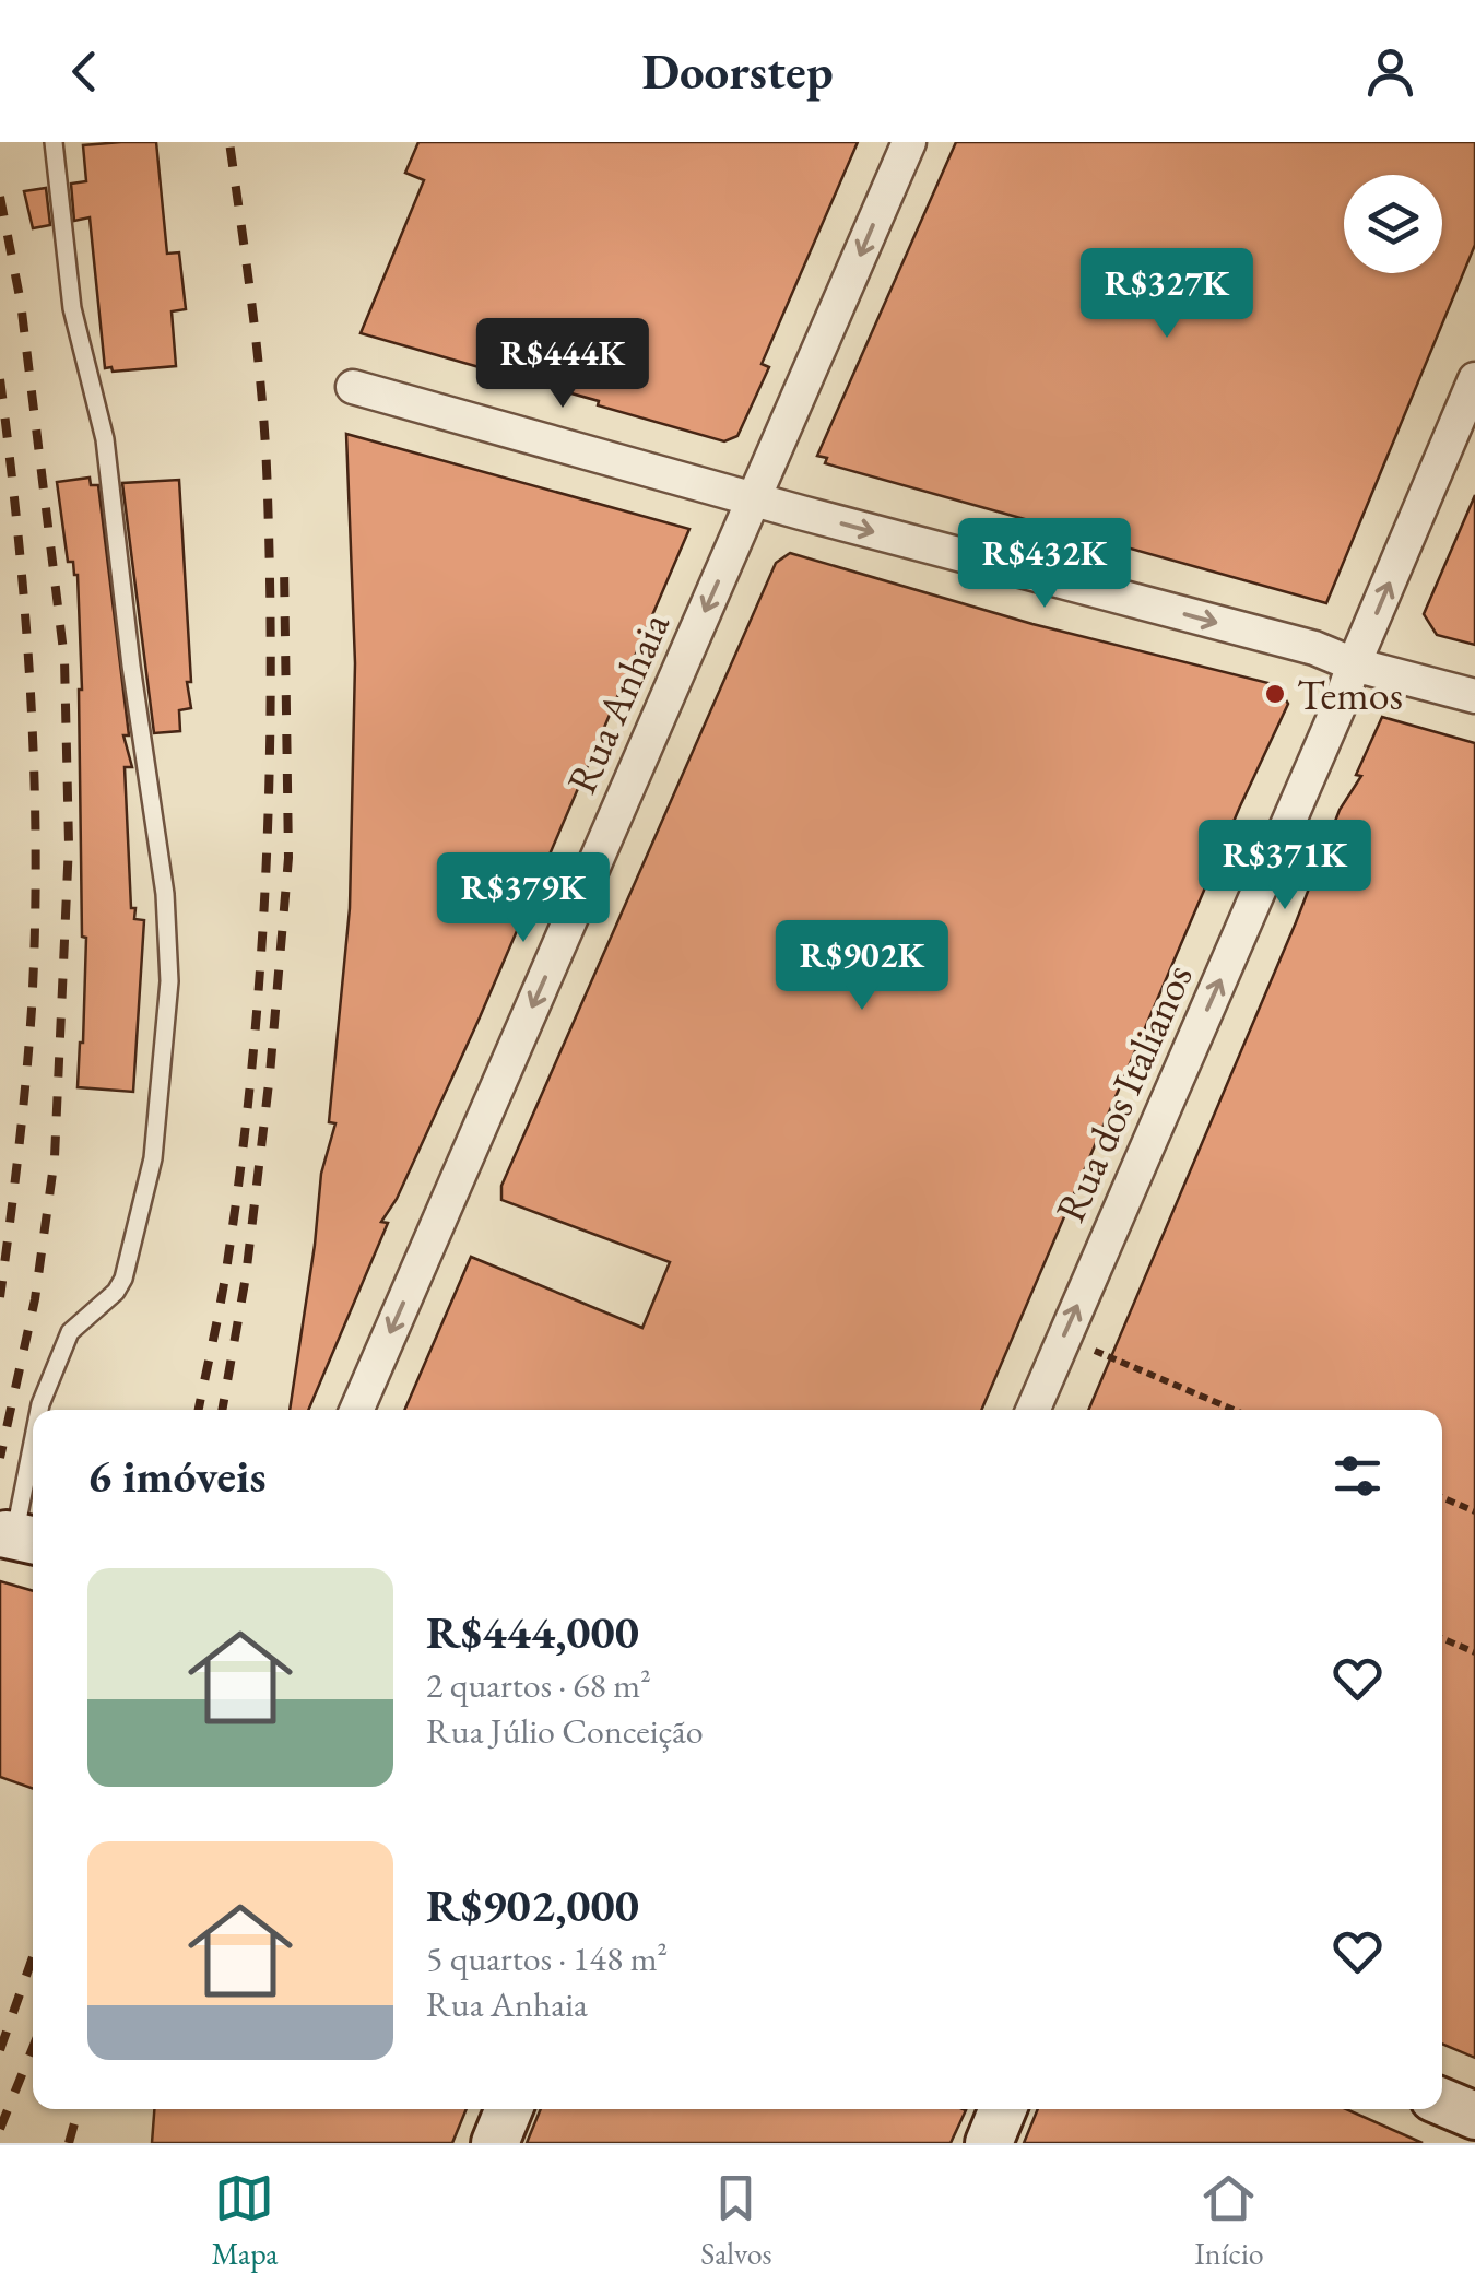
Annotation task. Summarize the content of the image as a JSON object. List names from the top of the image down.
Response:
{
  "streets": {
    "street": ["Rua Anhaia", "Rua dos Italianos"]
  },
  "one_way": ["Rua Anhaia", "Rua dos Italianos"],
  "places": ["Temos"],
  "page": {
    "header": "Doorstep",
    "price": [
      "R$327K",
      "R$444K",
      "R$432K",
      "R$371K",
      "R$379K",
      "R$902K"
    ],
    "heading": "6 imóveis",
    "list": [
      {
        "name": "R$444,000",
        "note": "2 quartos · 68 m² · Rua Júlio Conceição"
      },
      {
        "name": "R$902,000",
        "note": "5 quartos · 148 m² · Rua Anhaia"
      }
    ],
    "tabs": ["Mapa", "Salvos", "Início"]
  }
}
